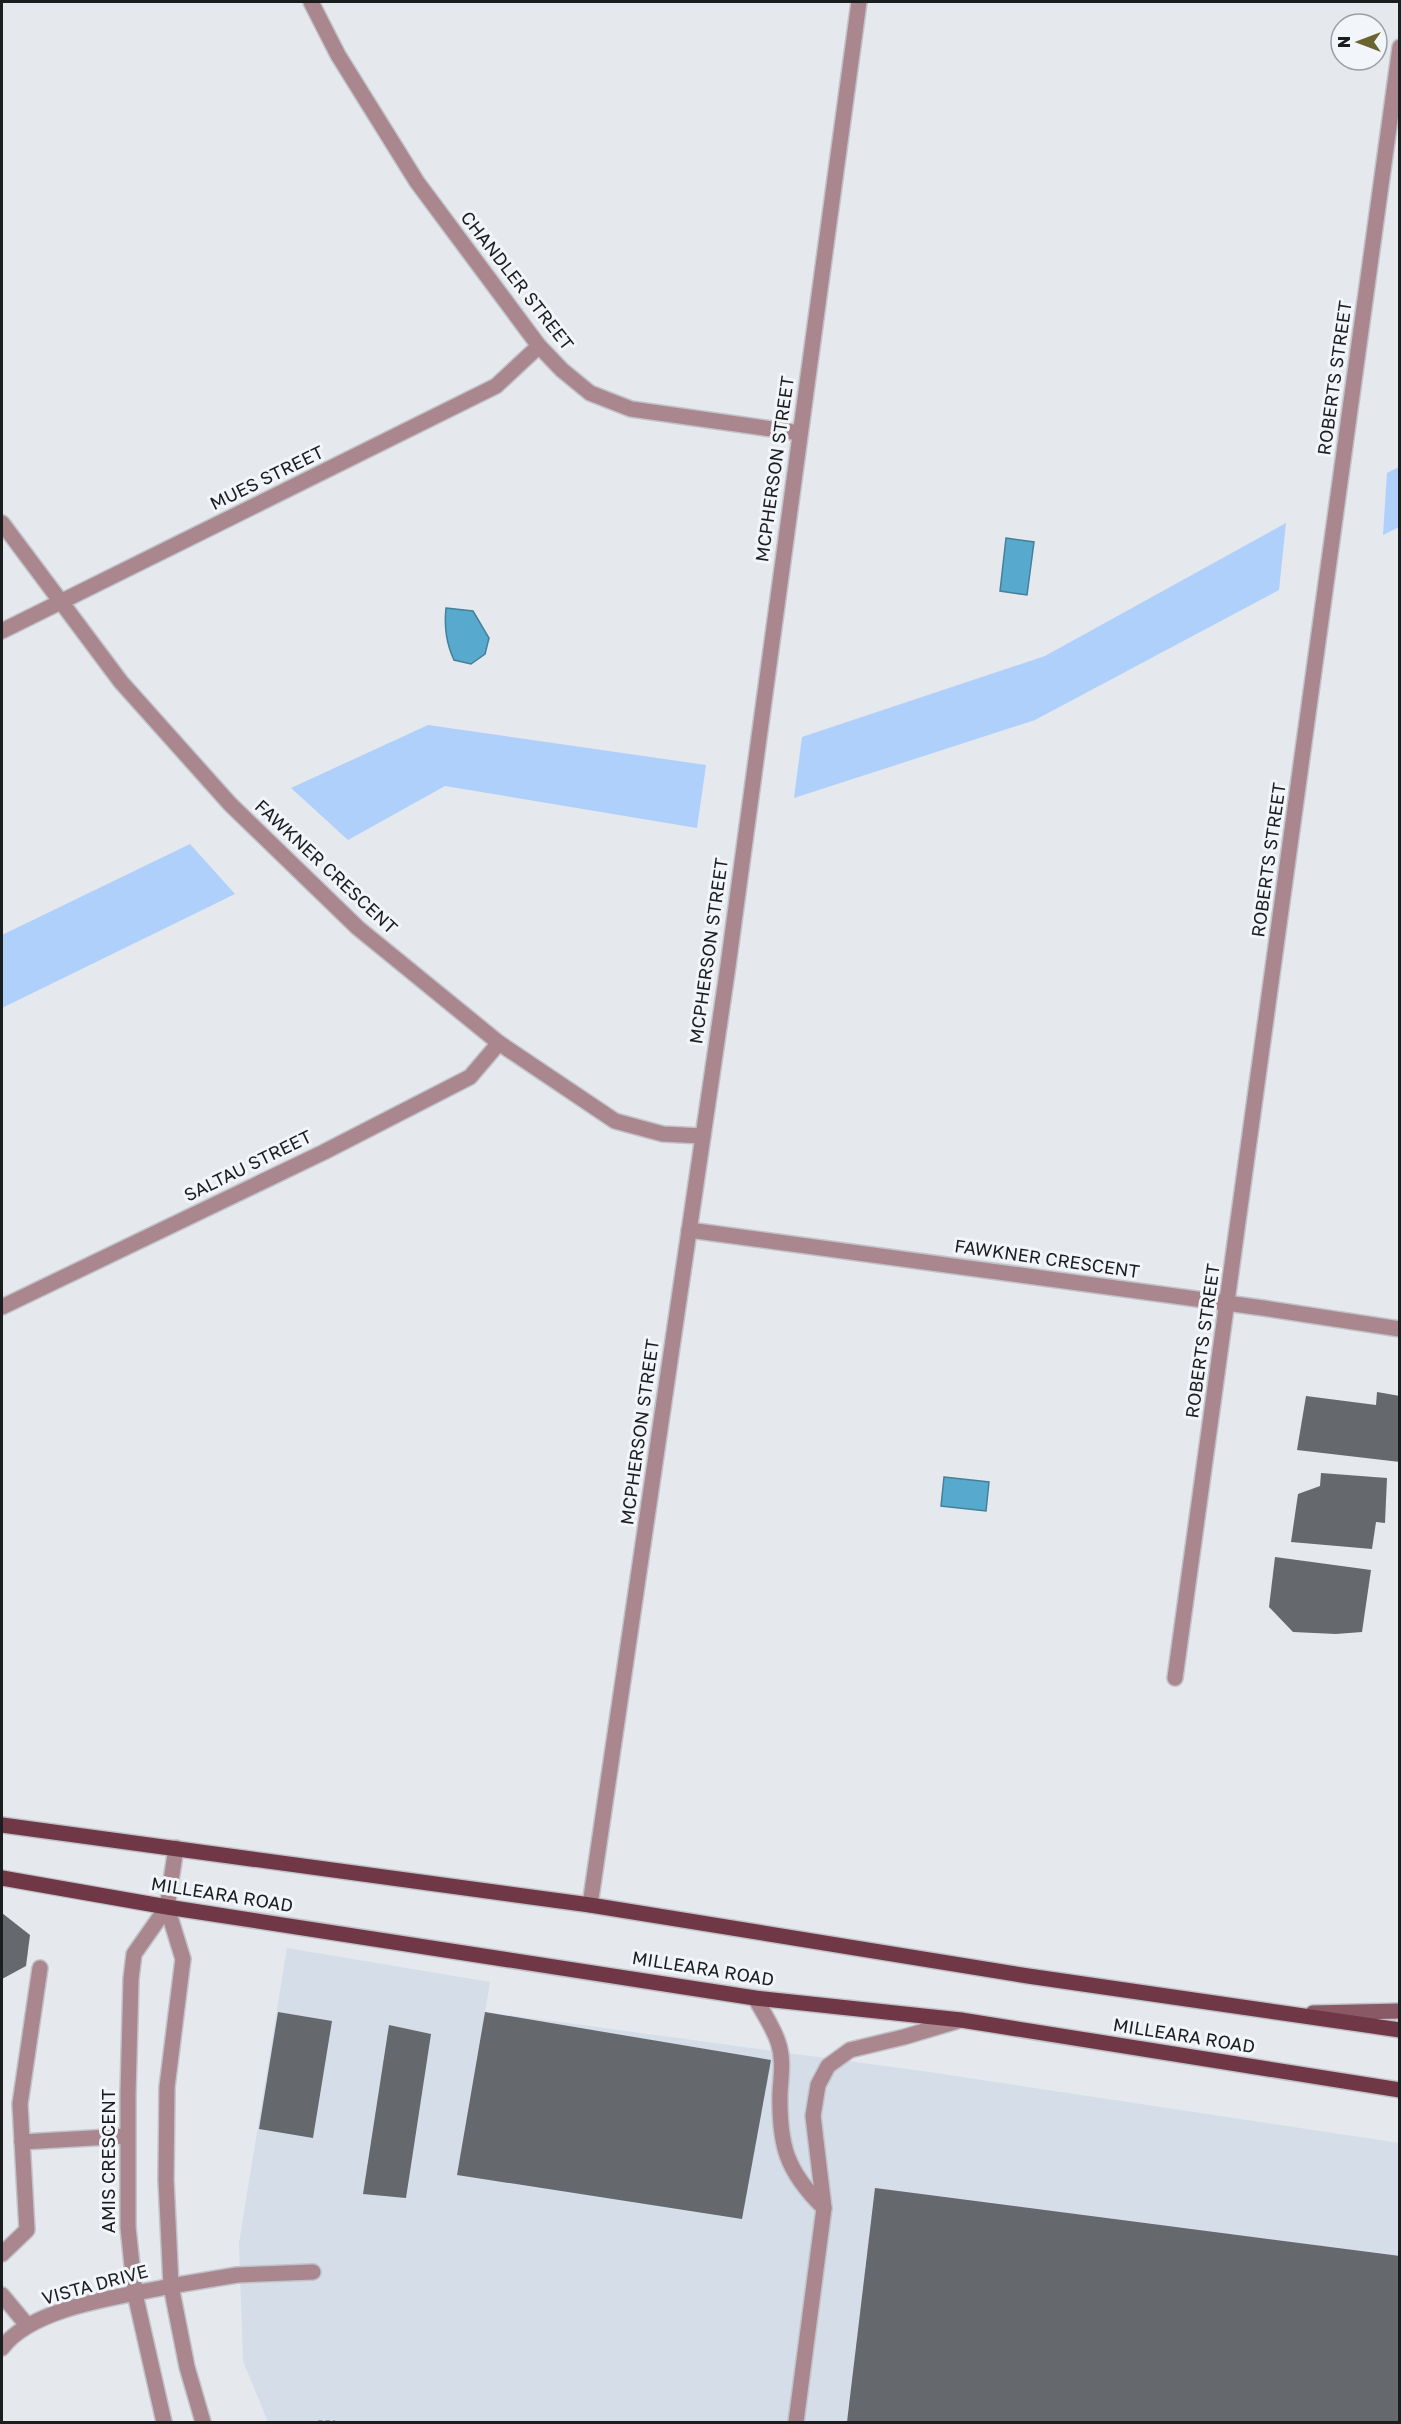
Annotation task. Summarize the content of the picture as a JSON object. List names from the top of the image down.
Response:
{
  "streets": {
    "main road": ["MILLEARA ROAD"],
    "street": [
      "CHANDLER STREET",
      "ROBERTS STREET",
      "MCPHERSON STREET",
      "MUES STREET",
      "FAWKNER CRESCENT",
      "SALTAU STREET",
      "AMIS CRESCENT",
      "VISTA DRIVE"
    ]
  },
  "crossings": [
    ["CHANDLER STREET", "MCPHERSON STREET"],
    ["CHANDLER STREET", "MUES STREET"],
    ["ROBERTS STREET", "FAWKNER CRESCENT"],
    ["MCPHERSON STREET", "FAWKNER CRESCENT"],
    ["MCPHERSON STREET", "MILLEARA ROAD"],
    ["MUES STREET", "FAWKNER CRESCENT"],
    ["FAWKNER CRESCENT", "SALTAU STREET"],
    ["MILLEARA ROAD", "AMIS CRESCENT"],
    ["AMIS CRESCENT", "VISTA DRIVE"]
  ],
  "north": "left"
}
